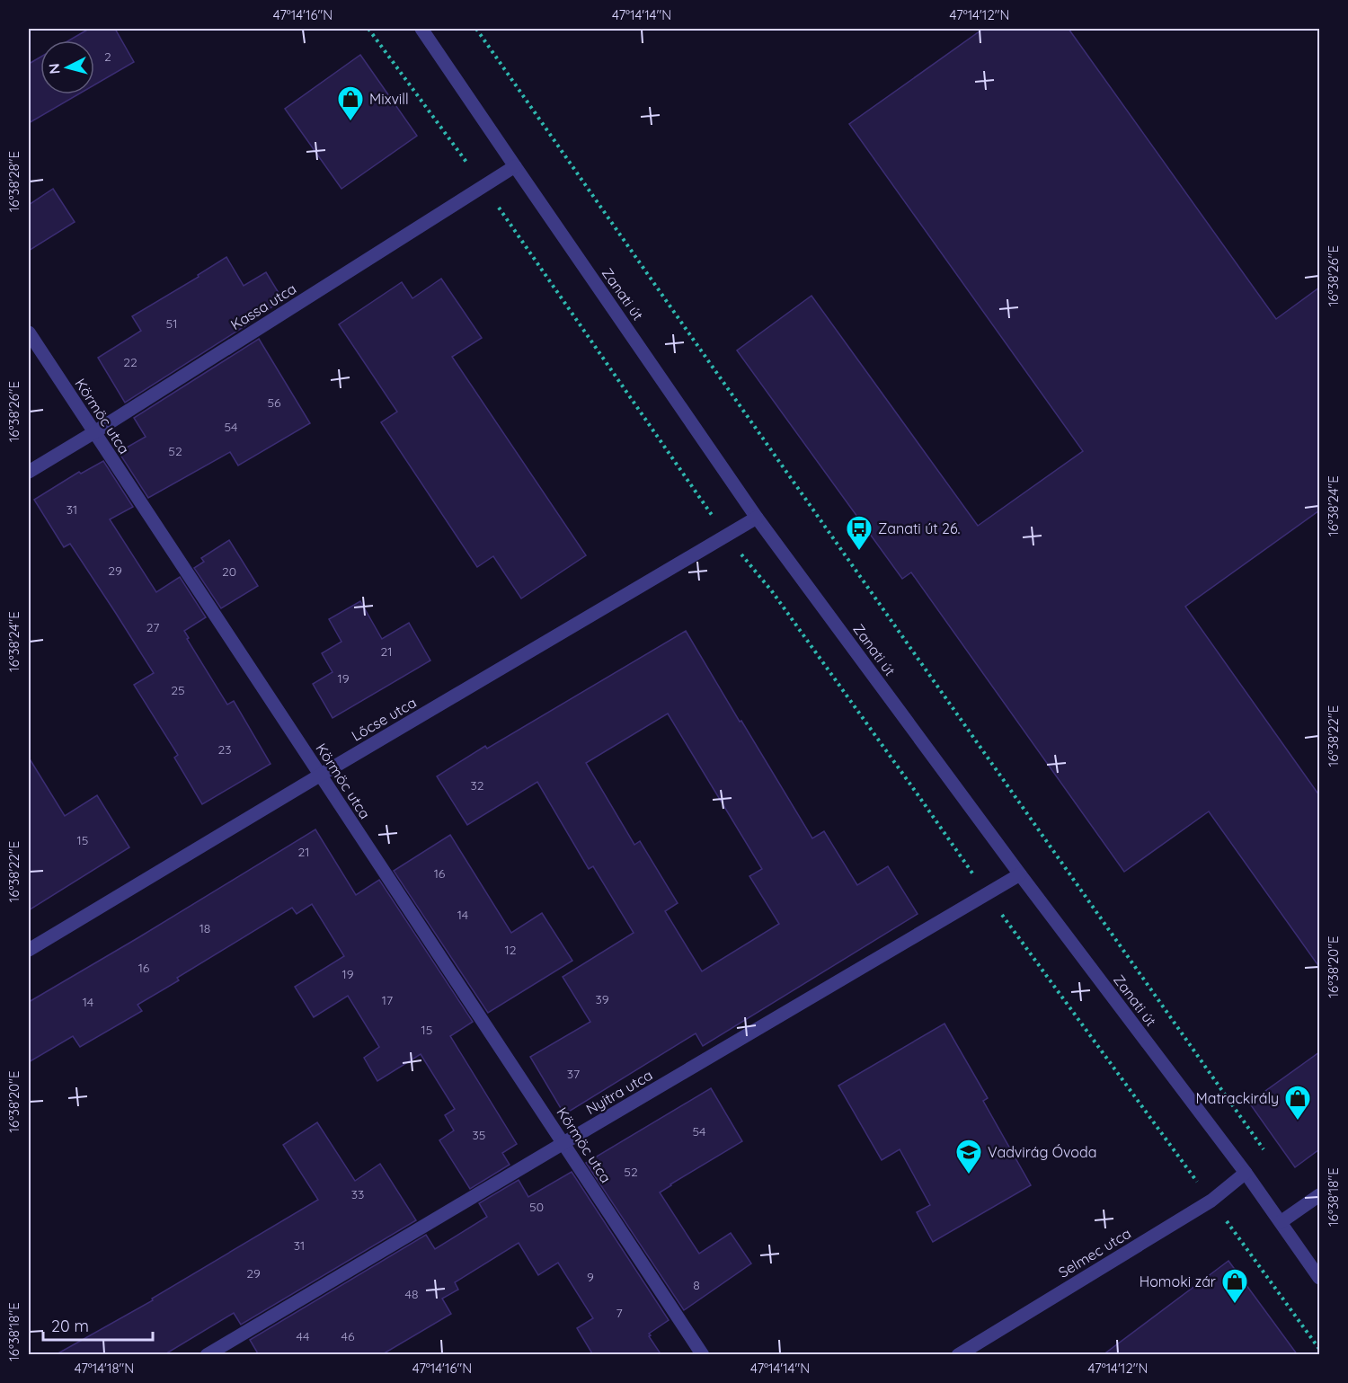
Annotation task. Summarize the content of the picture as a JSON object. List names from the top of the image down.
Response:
{
  "streets": {
    "street": [
      "Zanati út",
      "Kassa utca",
      "Körmöc utca",
      "Lőcse utca",
      "Nyitra utca",
      "Selmec utca"
    ]
  },
  "crossings": [
    ["Zanati út", "Kassa utca"],
    ["Zanati út", "Lőcse utca"],
    ["Zanati út", "Nyitra utca"],
    ["Zanati út", "Selmec utca"],
    ["Kassa utca", "Körmöc utca"],
    ["Körmöc utca", "Lőcse utca"],
    ["Körmöc utca", "Nyitra utca"]
  ],
  "places": {
    "shop": ["Mixvill", "Matrackirály", "Homoki zár"],
    "bus stop": ["Zanati út 26."],
    "school or university": ["Vadvirág Óvoda"]
  },
  "house_numbers": [
    "2",
    "51",
    "22",
    "56",
    "54",
    "52",
    "31",
    "29",
    "20",
    "27",
    "21",
    "19",
    "25",
    "23",
    "32",
    "15",
    "21",
    "16",
    "14",
    "18",
    "12",
    "16",
    "19",
    "39",
    "17",
    "14",
    "15",
    "37",
    "54",
    "35",
    "52",
    "33",
    "50",
    "31",
    "29",
    "9",
    "8",
    "48",
    "7",
    "44",
    "46"
  ],
  "scale_bar": "20 m",
  "north": "left",
  "coordinates": [
    "47°14'16\"N",
    "47°14'14\"N",
    "47°14'12\"N",
    "16°38'28\"E",
    "16°38'26\"E",
    "16°38'24\"E",
    "16°38'22\"E",
    "16°38'20\"E",
    "16°38'18\"E",
    "47°14'18\"N"
  ]
}
